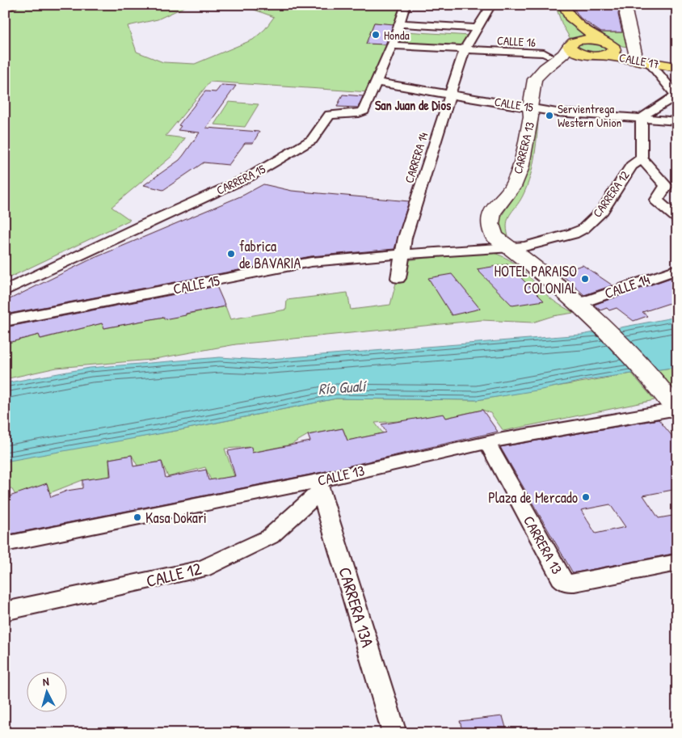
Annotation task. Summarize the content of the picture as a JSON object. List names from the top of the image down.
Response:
{
  "streets": {
    "highway": ["CALLE 17"],
    "street": [
      "CALLE 16",
      "CALLE 15",
      "CARRERA 13",
      "CARRERA 14",
      "CARRERA 15",
      "CARRERA 12",
      "CALLE 14",
      "CALLE 13",
      "CALLE 12",
      "CARRERA 13A"
    ]
  },
  "crossings": [
    ["CALLE 16", "CARRERA 13"],
    ["CALLE 16", "CARRERA 14"],
    ["CALLE 17", "CARRERA 13"],
    ["CALLE 15", "CARRERA 13"],
    ["CALLE 15", "CARRERA 14"],
    ["CALLE 15", "CARRERA 15"],
    ["CALLE 15", "CARRERA 12"],
    ["CARRERA 13", "CARRERA 12"],
    ["CARRERA 13", "CALLE 14"],
    ["CARRERA 13", "CALLE 13"],
    ["CALLE 13", "CALLE 12"],
    ["CALLE 13", "CARRERA 13A"],
    ["CALLE 12", "CARRERA 13A"]
  ],
  "districts": ["San Juan de Dios"],
  "water": ["Río Gualí"],
  "places": [
    "Honda",
    "Servientrega Western Union",
    "fabrica de BAVARIA",
    "HOTEL PARAISO COLONIAL",
    "Plaza de Mercado",
    "Kasa Dokari"
  ],
  "north": "top"
}
